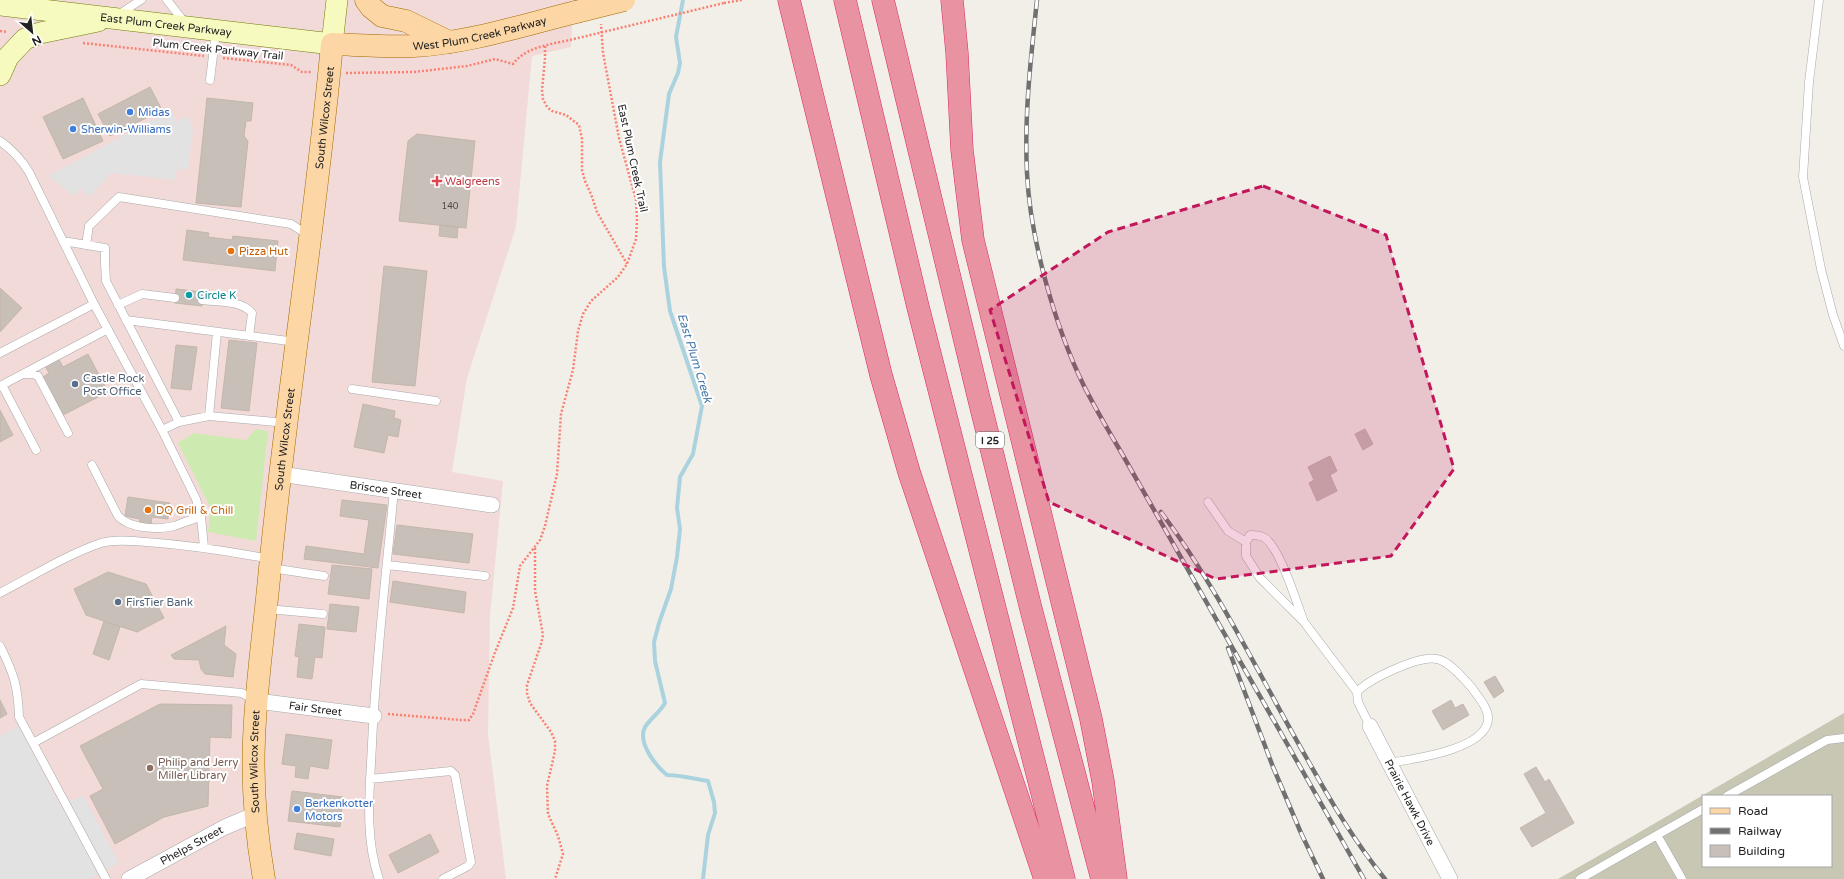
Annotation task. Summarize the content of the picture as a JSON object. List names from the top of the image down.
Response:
{
  "streets": {
    "highway": ["I 25"],
    "main road": ["East Plum Creek Parkway", "West Plum Creek Parkway", "South Wilcox Street"],
    "street": [
      "Briscoe Street",
      "Fair Street",
      "Prairie Hawk Drive",
      "Phelps Street"
    ],
    "path": ["Plum Creek Parkway Trail", "East Plum Creek Trail"]
  },
  "crossings": [
    ["East Plum Creek Parkway", "West Plum Creek Parkway"],
    ["East Plum Creek Parkway", "South Wilcox Street"],
    ["West Plum Creek Parkway", "South Wilcox Street"],
    ["Plum Creek Parkway Trail", "South Wilcox Street"],
    ["South Wilcox Street", "Briscoe Street"],
    ["South Wilcox Street", "Fair Street"],
    ["South Wilcox Street", "Phelps Street"]
  ],
  "water": ["East Plum Creek"],
  "places": {
    "other": [
      "Midas",
      "Sherwin-Williams",
      "Pizza Hut",
      "Circle K",
      "Castle Rock Post Office",
      "DQ Grill & Chill",
      "FirsTier Bank",
      "Philip and Jerry Miller Library",
      "Berkenkotter Motors"
    ],
    "health": ["Walgreens"]
  },
  "house_numbers": ["140"],
  "legend": ["Road", "Railway", "Building"],
  "north": "bottom right"
}
